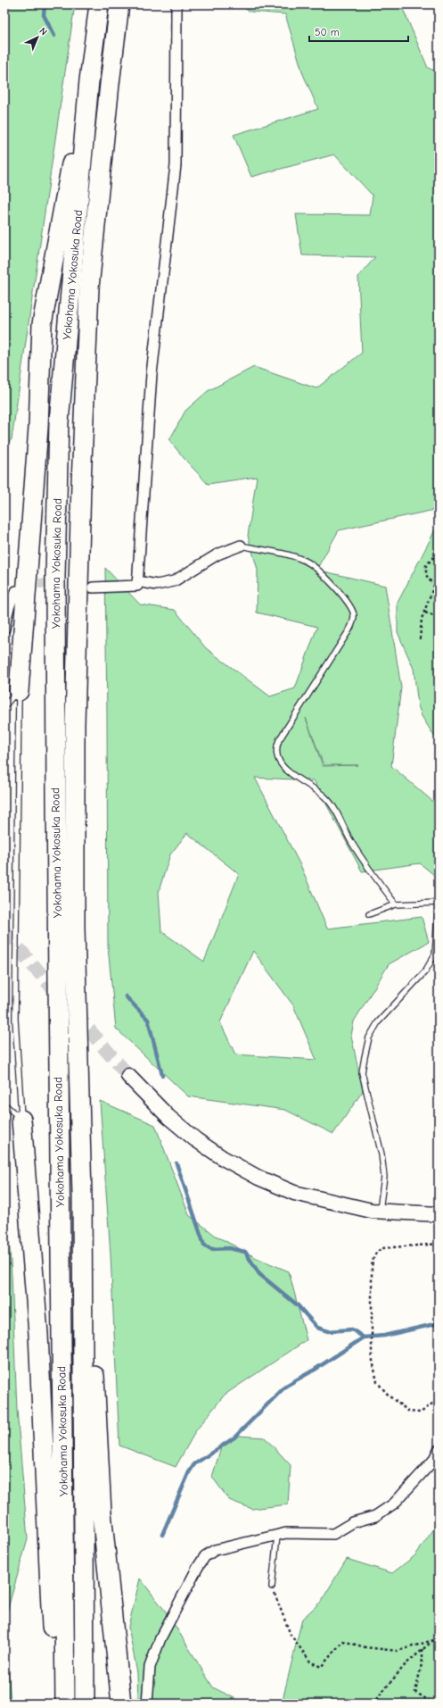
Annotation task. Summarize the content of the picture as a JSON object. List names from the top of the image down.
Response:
{
  "streets": {
    "highway": ["Yokohama Yokosuka Road"]
  },
  "scale_bar": "50 m",
  "north": "top right"
}
